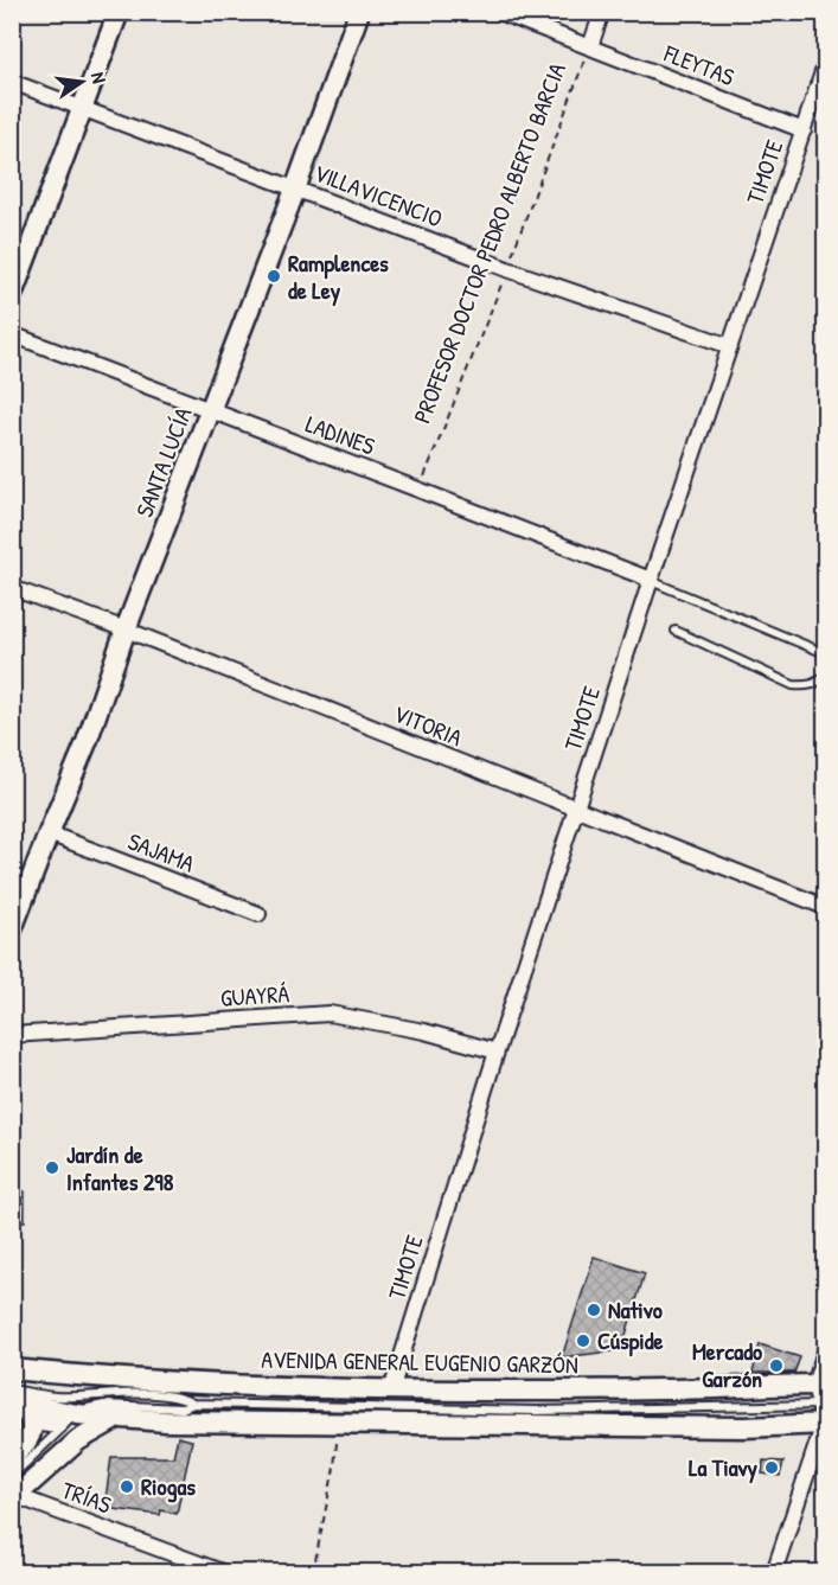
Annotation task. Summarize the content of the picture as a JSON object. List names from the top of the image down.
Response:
{
  "streets": {
    "main road": ["SANTA LUCÍA", "AVENIDA GENERAL EUGENIO GARZÓN"],
    "street": [
      "FLEYTAS",
      "TIMOTE",
      "VILLAVICENCIO",
      "PROFESOR DOCTOR PEDRO ALBERTO BARCIA",
      "LADINES",
      "VITORIA",
      "SAJAMA",
      "GUAYRÁ",
      "TRÍAS"
    ]
  },
  "crossings": [
    ["FLEYTAS", "TIMOTE"],
    ["FLEYTAS", "PROFESOR DOCTOR PEDRO ALBERTO BARCIA"],
    ["TIMOTE", "VILLAVICENCIO"],
    ["TIMOTE", "LADINES"],
    ["TIMOTE", "VITORIA"],
    ["TIMOTE", "GUAYRÁ"],
    ["TIMOTE", "AVENIDA GENERAL EUGENIO GARZÓN"],
    ["VILLAVICENCIO", "PROFESOR DOCTOR PEDRO ALBERTO BARCIA"],
    ["VILLAVICENCIO", "SANTA LUCÍA"],
    ["PROFESOR DOCTOR PEDRO ALBERTO BARCIA", "LADINES"],
    ["LADINES", "SANTA LUCÍA"],
    ["SANTA LUCÍA", "VITORIA"],
    ["SANTA LUCÍA", "SAJAMA"]
  ],
  "places": [
    "Ramplences de Ley",
    "Jardín de Infantes 298",
    "Nativo",
    "Cúspide",
    "Mercado Garzón",
    "La Tiavy",
    "Riogas"
  ],
  "north": "right"
}
